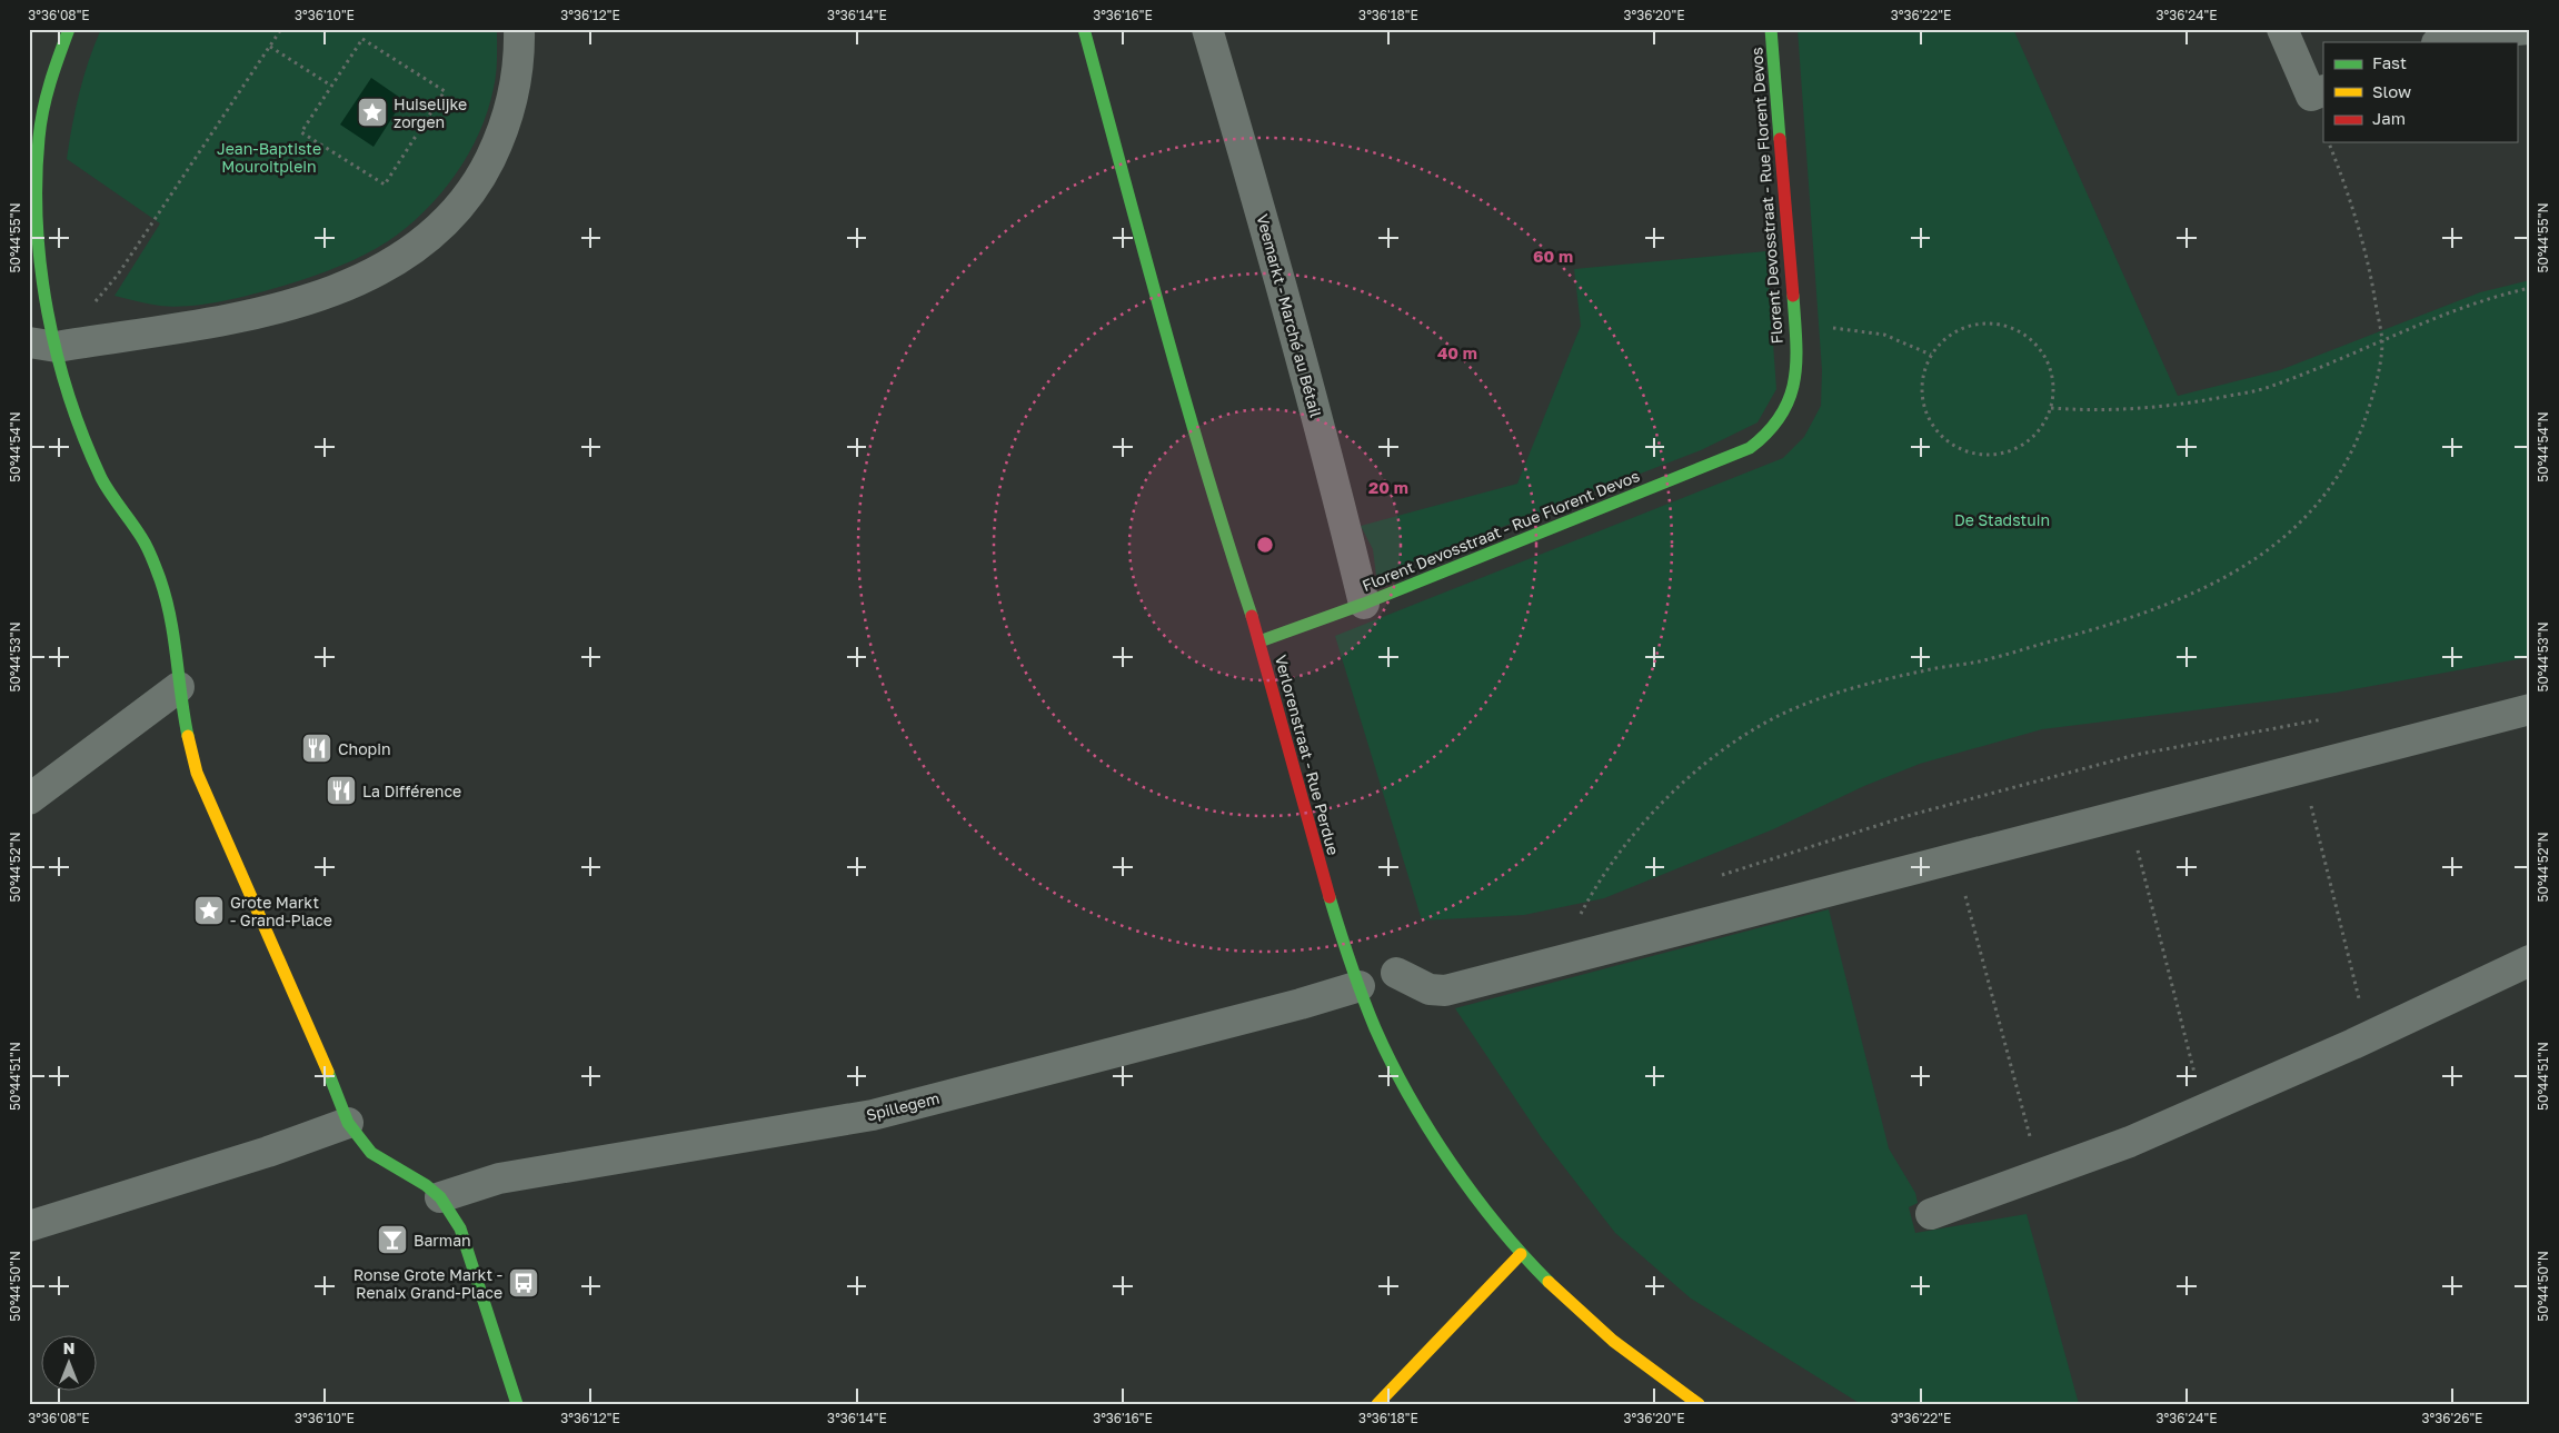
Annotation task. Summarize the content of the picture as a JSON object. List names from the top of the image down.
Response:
{
  "streets": {
    "street": [
      "Florent Devosstraat - Rue Florent Devos",
      "Veemarkt - Marché au Bétail",
      "Verlorenstraat - Rue Perdue",
      "Spillegem"
    ]
  },
  "crossings": [
    ["Florent Devosstraat - Rue Florent Devos", "Veemarkt - Marché au Bétail"],
    ["Florent Devosstraat - Rue Florent Devos", "Verlorenstraat - Rue Perdue"],
    ["Verlorenstraat - Rue Perdue", "Spillegem"]
  ],
  "parks": ["Jean-Baptiste Mouroitplein", "De Stadstuin"],
  "places": {
    "place": ["Huiselijke zorgen", "Grote Markt - Grand-Place"],
    "restaurant": ["Chopin", "La Différence"],
    "bar": ["Barman"],
    "bus stop": ["Ronse Grote Markt - Renaix Grand-Place"]
  },
  "legend": ["Fast", "Slow", "Jam"],
  "north": "top",
  "coordinates": [
    "3°36'08\"E",
    "3°36'10\"E",
    "3°36'12\"E",
    "3°36'14\"E",
    "3°36'16\"E",
    "3°36'18\"E",
    "3°36'20\"E",
    "3°36'22\"E",
    "3°36'24\"E",
    "50°44'55\"N",
    "50°44'54\"N",
    "50°44'53\"N",
    "50°44'52\"N",
    "50°44'51\"N",
    "50°44'50\"N",
    "3°36'26\"E"
  ],
  "rings": ["60 m", "40 m", "20 m"]
}
